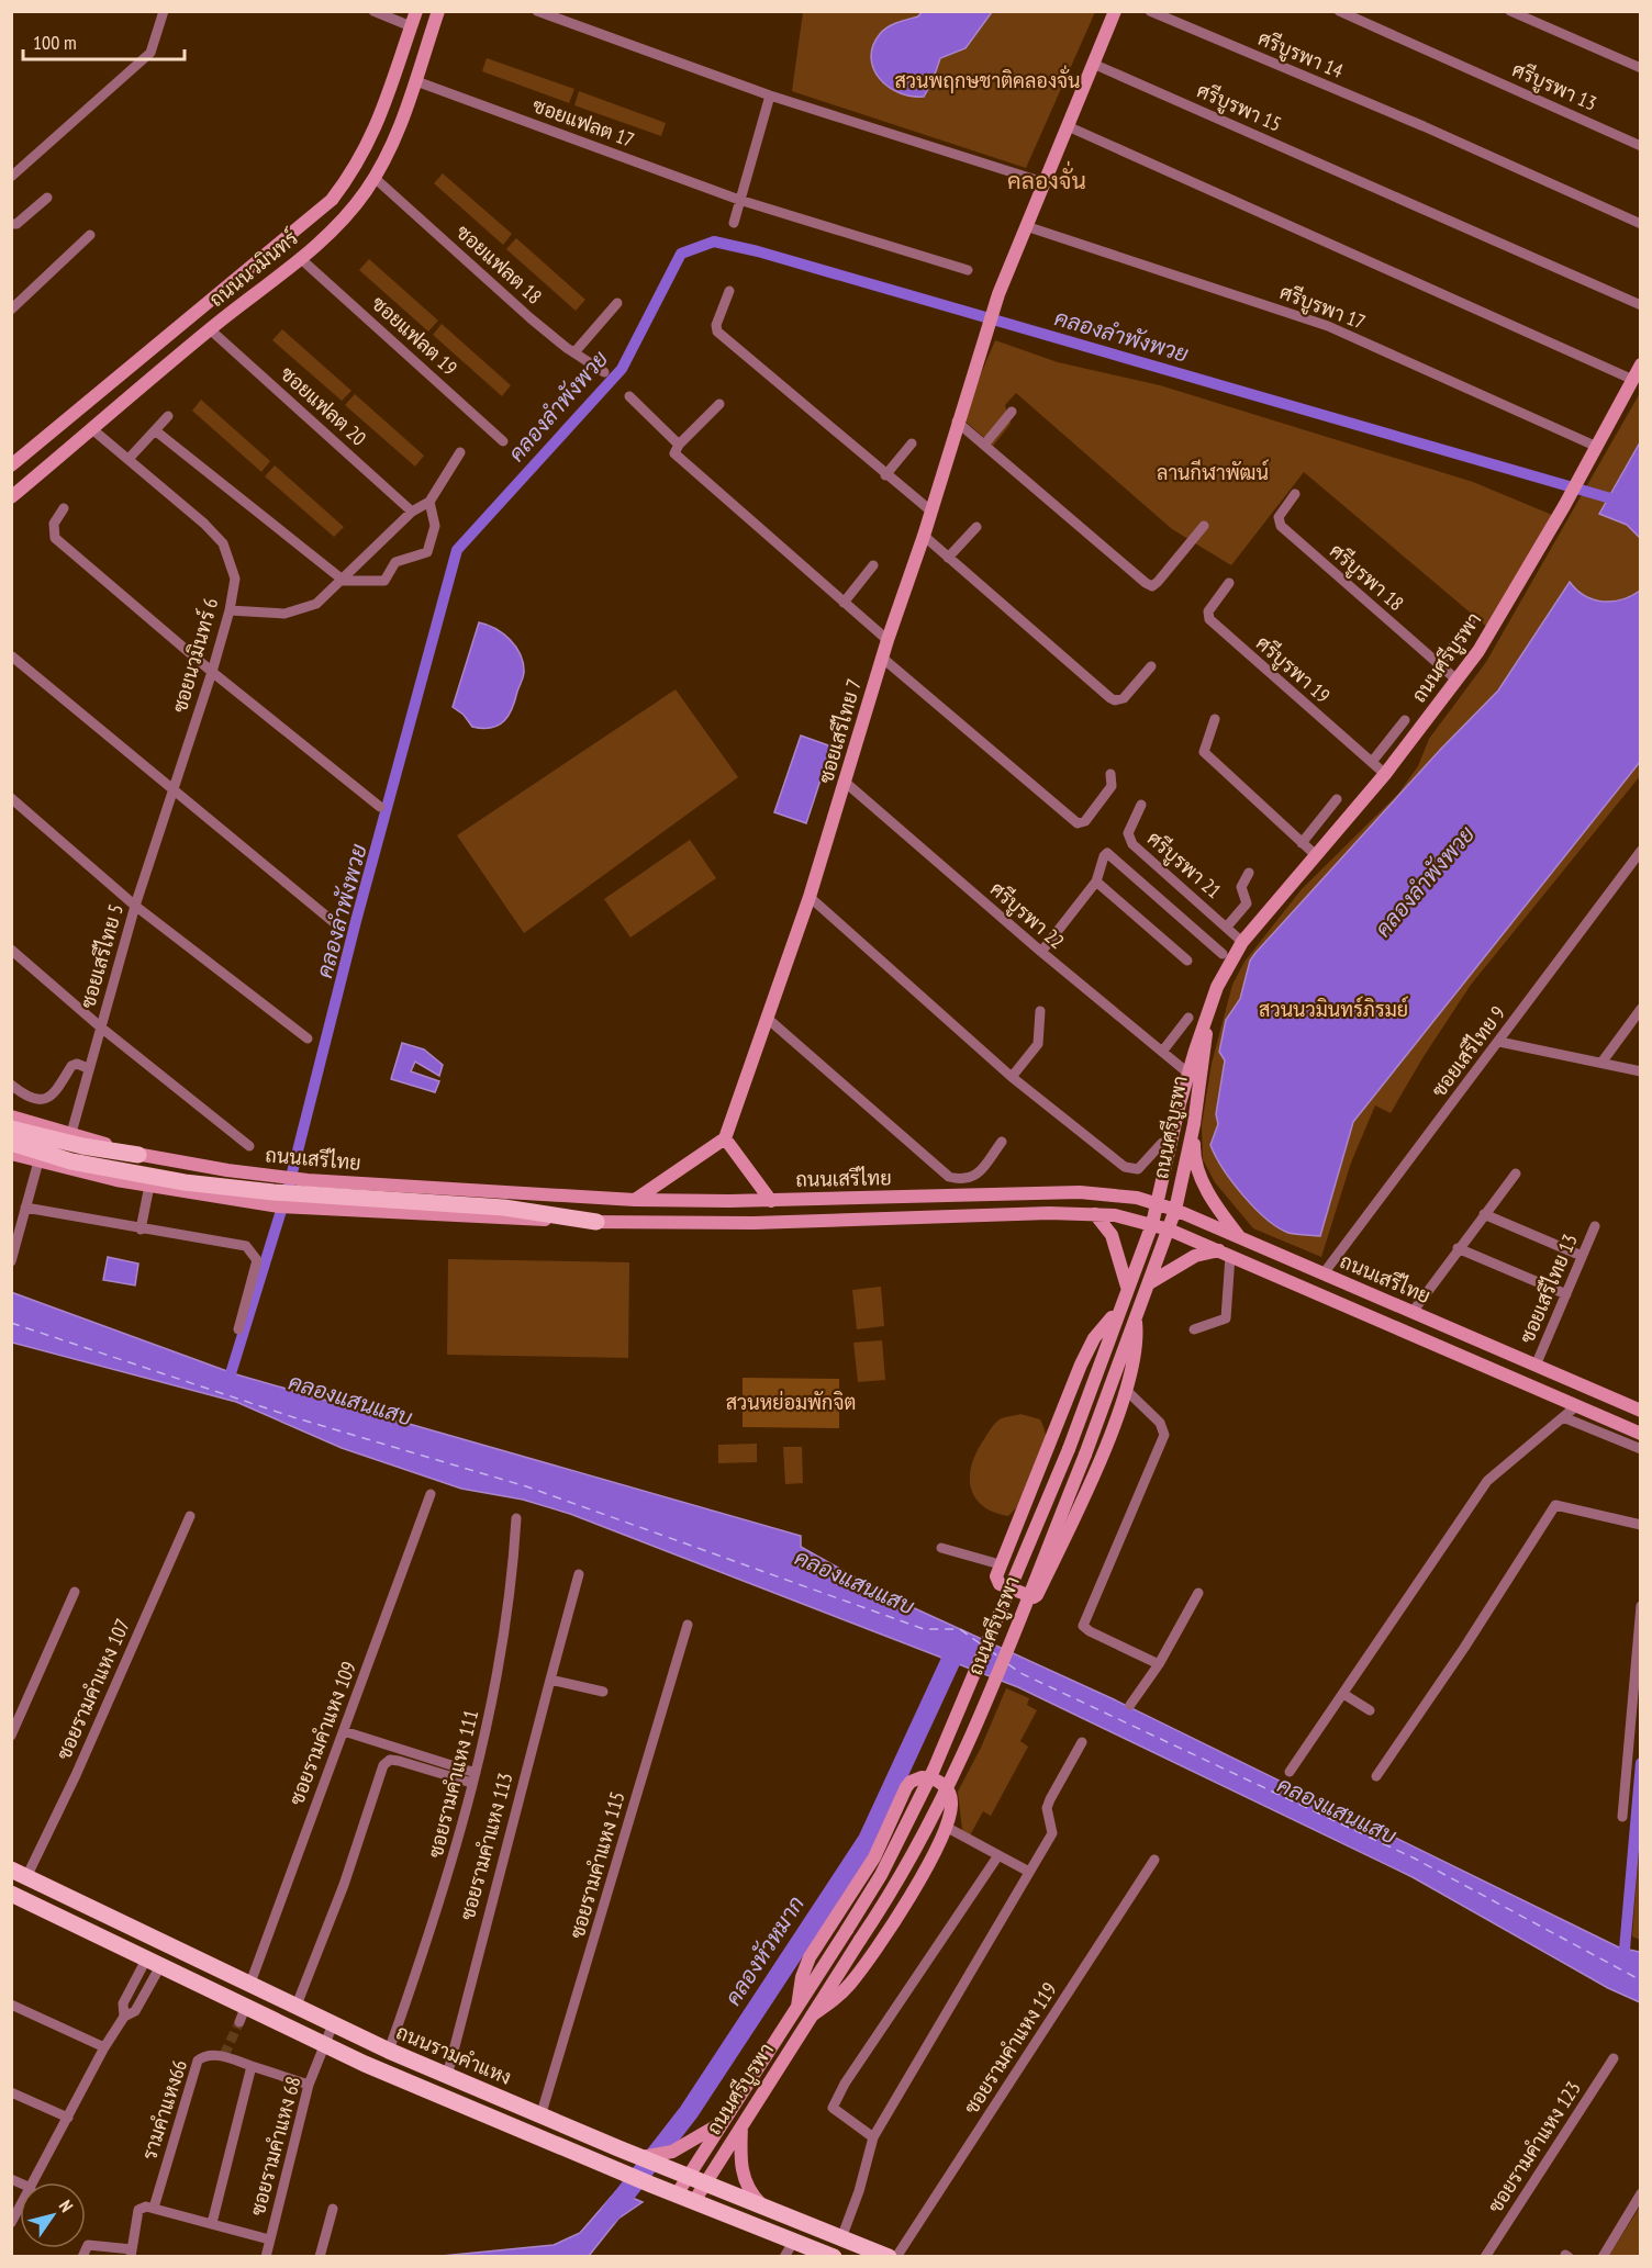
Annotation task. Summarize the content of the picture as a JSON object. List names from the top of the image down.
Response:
{
  "streets": {
    "main road": ["ถนนรามคำแหง"],
    "street": [
      "ศรีบูรพา 14",
      "ศรีบูรพา 13",
      "ศรีบูรพา 15",
      "ซอยแฟลต 17",
      "ซอยแฟลต 18",
      "ถนนนวมินทร์",
      "ศรีบูรพา 17",
      "ซอยแฟลต 19",
      "ซอยแฟลต 20",
      "ศรีบูรพา 18",
      "ซอยนวมินทร์ 6",
      "ถนนศรีบูรพา",
      "ศรีบูรพา 19",
      "ซอยเสรีไทย 7",
      "ศรีบูรพา 21",
      "ศรีบูรพา 22",
      "ซอยเสรีไทย 5",
      "ซอยเสรีไทย 9",
      "ถนนเสรีไทย",
      "ซอยเสรีไทย 13",
      "ซอยรามคำแหง 107",
      "ซอยรามคำแหง 109",
      "ซอยรามคำแหง 111",
      "ซอยรามคำแหง 113",
      "ซอยรามคำแหง 115",
      "ซอยรามคำแหง 119",
      "รามคำแหง66",
      "ซอยรามคำแหง 68",
      "ซอยรามคำแหง 123"
    ]
  },
  "crossings": [
    ["ศรีบูรพา 15", "ซอยเสรีไทย 7"],
    ["ซอยแฟลต 17", "ถนนนวมินทร์"],
    ["ซอยแฟลต 18", "ถนนนวมินทร์"],
    ["ถนนนวมินทร์", "ซอยแฟลต 19"],
    ["ถนนนวมินทร์", "ซอยแฟลต 20"],
    ["ถนนนวมินทร์", "ซอยนวมินทร์ 6"],
    ["ศรีบูรพา 17", "ถนนศรีบูรพา"],
    ["ศรีบูรพา 17", "ซอยเสรีไทย 7"],
    ["ศรีบูรพา 18", "ถนนศรีบูรพา"],
    ["ซอยนวมินทร์ 6", "ซอยเสรีไทย 5"],
    ["ถนนศรีบูรพา", "ศรีบูรพา 19"],
    ["ถนนศรีบูรพา", "ศรีบูรพา 21"],
    ["ถนนศรีบูรพา", "ศรีบูรพา 22"],
    ["ถนนศรีบูรพา", "ถนนเสรีไทย"],
    ["ถนนศรีบูรพา", "ถนนรามคำแหง"],
    ["ซอยเสรีไทย 7", "ศรีบูรพา 22"],
    ["ซอยเสรีไทย 5", "ถนนเสรีไทย"],
    ["ซอยเสรีไทย 9", "ถนนเสรีไทย"],
    ["ถนนเสรีไทย", "ซอยเสรีไทย 13"],
    ["ซอยรามคำแหง 107", "ถนนรามคำแหง"],
    ["ซอยรามคำแหง 109", "ถนนรามคำแหง"],
    ["ซอยรามคำแหง 111", "ถนนรามคำแหง"],
    ["ซอยรามคำแหง 113", "ถนนรามคำแหง"],
    ["ซอยรามคำแหง 115", "ถนนรามคำแหง"],
    ["ถนนรามคำแหง", "ซอยรามคำแหง 68"],
    ["รามคำแหง66", "ซอยรามคำแหง 68"]
  ],
  "districts": ["คลองจั่น"],
  "water": ["คลองลำพังพวย", "คลองแสนแสบ", "คลองหัวหมาก"],
  "parks": [
    "สวนพฤกษชาติคลองจั่น",
    "ลานกีฬาพัฒน์",
    "สวนนวมินทร์ภิรมย์",
    "สวนหย่อมพักจิต"
  ],
  "scale_bar": "100 m",
  "north": "top right"
}
